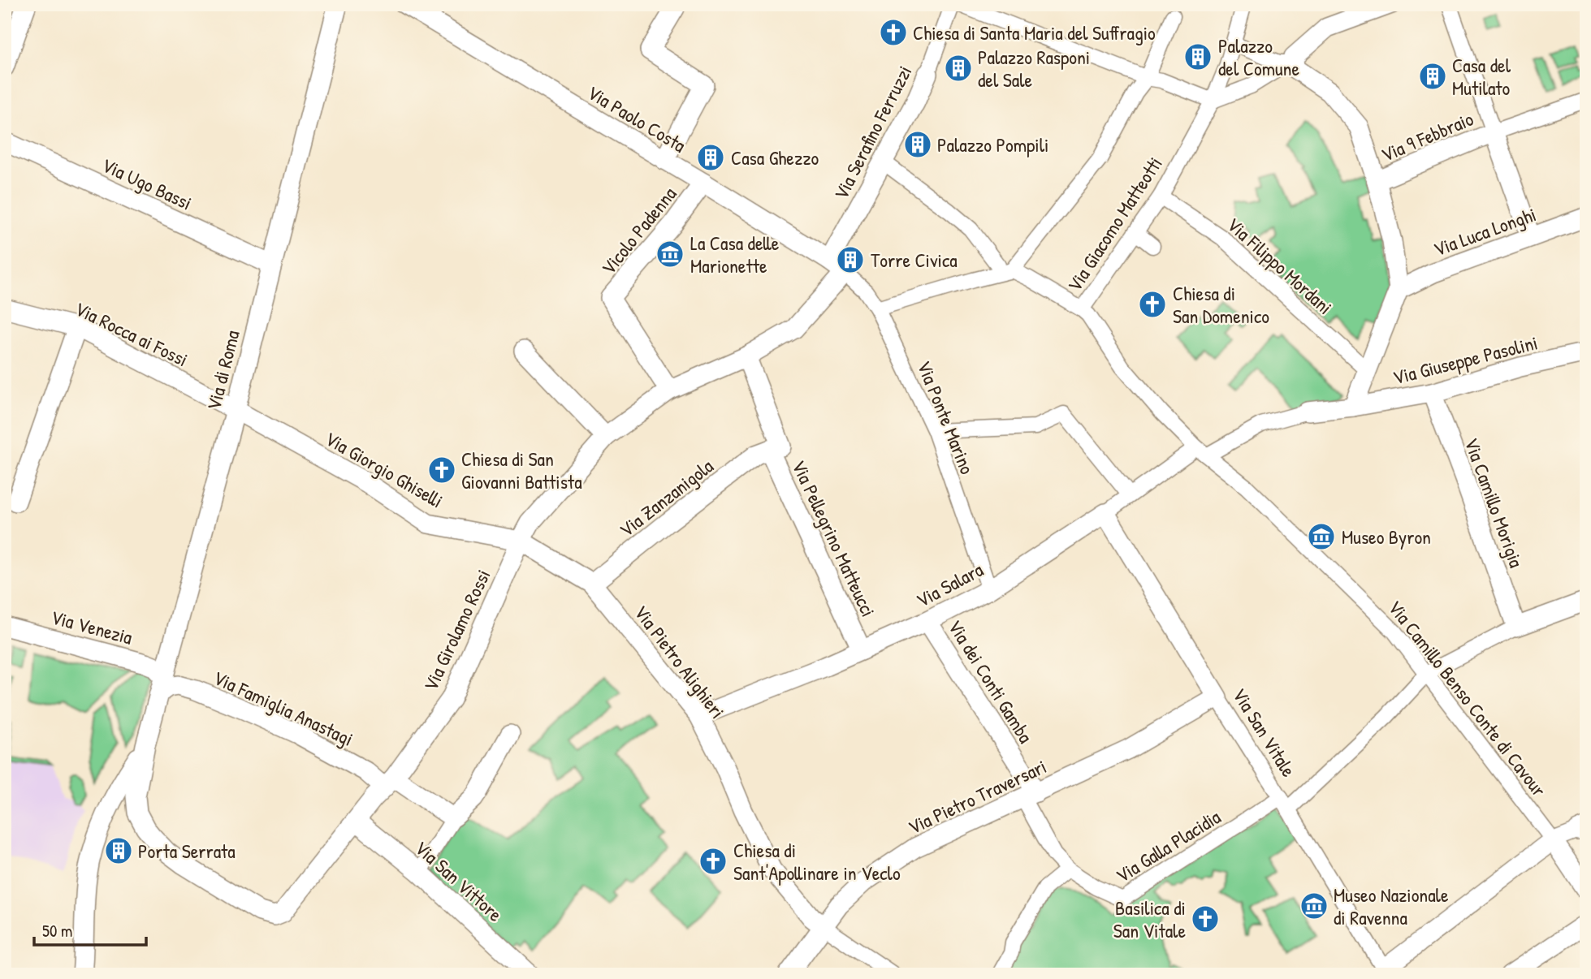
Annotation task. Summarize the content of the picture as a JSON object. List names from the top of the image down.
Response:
{
  "streets": {
    "street": [
      "Via Paolo Costa",
      "Via Serafino Ferruzzi",
      "Via 9 Febbraio",
      "Via Ugo Bassi",
      "Via Giacomo Matteotti",
      "Vicolo Padenna",
      "Via Luca Longhi",
      "Via Filippo Mordani",
      "Via Rocca ai Fossi",
      "Via Giuseppe Pasolini",
      "Via di Roma",
      "Via Ponte Marino",
      "Via Giorgio Ghiselli",
      "Via Zanzanigola",
      "Via Camillo Morigia",
      "Via Pellegrino Matteucci",
      "Via Salara",
      "Via Venezia",
      "Via Girolamo Rossi",
      "Via Pietro Alighieri",
      "Via dei Conti Gamba",
      "Via Camillo Benso Conte di Cavour",
      "Via Famiglia Anastagi",
      "Via San Vitale",
      "Via Pietro Traversari",
      "Via Galla Placidia",
      "Via San Vittore"
    ]
  },
  "crossings": [
    ["Via Paolo Costa", "Via Serafino Ferruzzi"],
    ["Via Paolo Costa", "Vicolo Padenna"],
    ["Via Paolo Costa", "Via Ponte Marino"],
    ["Via Paolo Costa", "Via Girolamo Rossi"],
    ["Via Ugo Bassi", "Via di Roma"],
    ["Via Giacomo Matteotti", "Via Filippo Mordani"],
    ["Via Giacomo Matteotti", "Via Camillo Benso Conte di Cavour"],
    ["Vicolo Padenna", "Via Girolamo Rossi"],
    ["Via Rocca ai Fossi", "Via di Roma"],
    ["Via Rocca ai Fossi", "Via Giorgio Ghiselli"],
    ["Via Giuseppe Pasolini", "Via Camillo Morigia"],
    ["Via di Roma", "Via Giorgio Ghiselli"],
    ["Via di Roma", "Via Venezia"],
    ["Via di Roma", "Via Girolamo Rossi"],
    ["Via di Roma", "Via Famiglia Anastagi"],
    ["Via Ponte Marino", "Via Salara"],
    ["Via Ponte Marino", "Via Girolamo Rossi"],
    ["Via Giorgio Ghiselli", "Via Girolamo Rossi"],
    ["Via Giorgio Ghiselli", "Via Pietro Alighieri"],
    ["Via Zanzanigola", "Via Pellegrino Matteucci"],
    ["Via Zanzanigola", "Via Pietro Alighieri"],
    ["Via Pellegrino Matteucci", "Via Salara"],
    ["Via Pellegrino Matteucci", "Via Girolamo Rossi"],
    ["Via Salara", "Via Pietro Alighieri"],
    ["Via Salara", "Via dei Conti Gamba"],
    ["Via Salara", "Via Camillo Benso Conte di Cavour"],
    ["Via Salara", "Via San Vitale"],
    ["Via Venezia", "Via Famiglia Anastagi"],
    ["Via Girolamo Rossi", "Via Pietro Alighieri"],
    ["Via Girolamo Rossi", "Via Famiglia Anastagi"],
    ["Via Girolamo Rossi", "Via San Vittore"],
    ["Via Pietro Alighieri", "Via Pietro Traversari"],
    ["Via dei Conti Gamba", "Via Pietro Traversari"],
    ["Via San Vitale", "Via Pietro Traversari"],
    ["Via San Vitale", "Via Galla Placidia"]
  ],
  "places": {
    "church": [
      "Chiesa di Santa Maria del Suffragio",
      "Chiesa di San Domenico",
      "Chiesa di San Giovanni Battista",
      "Chiesa di Sant'Apollinare in Veclo",
      "Basilica di San Vitale"
    ],
    "building": [
      "Palazzo del Comune",
      "Palazzo Rasponi del Sale",
      "Casa del Mutilato",
      "Palazzo Pompili",
      "Casa Ghezzo",
      "Torre Civica",
      "Porta Serrata"
    ],
    "museum": ["La Casa delle Marionette", "Museo Byron", "Museo Nazionale di Ravenna"]
  },
  "scale_bar": "50 m"
}
